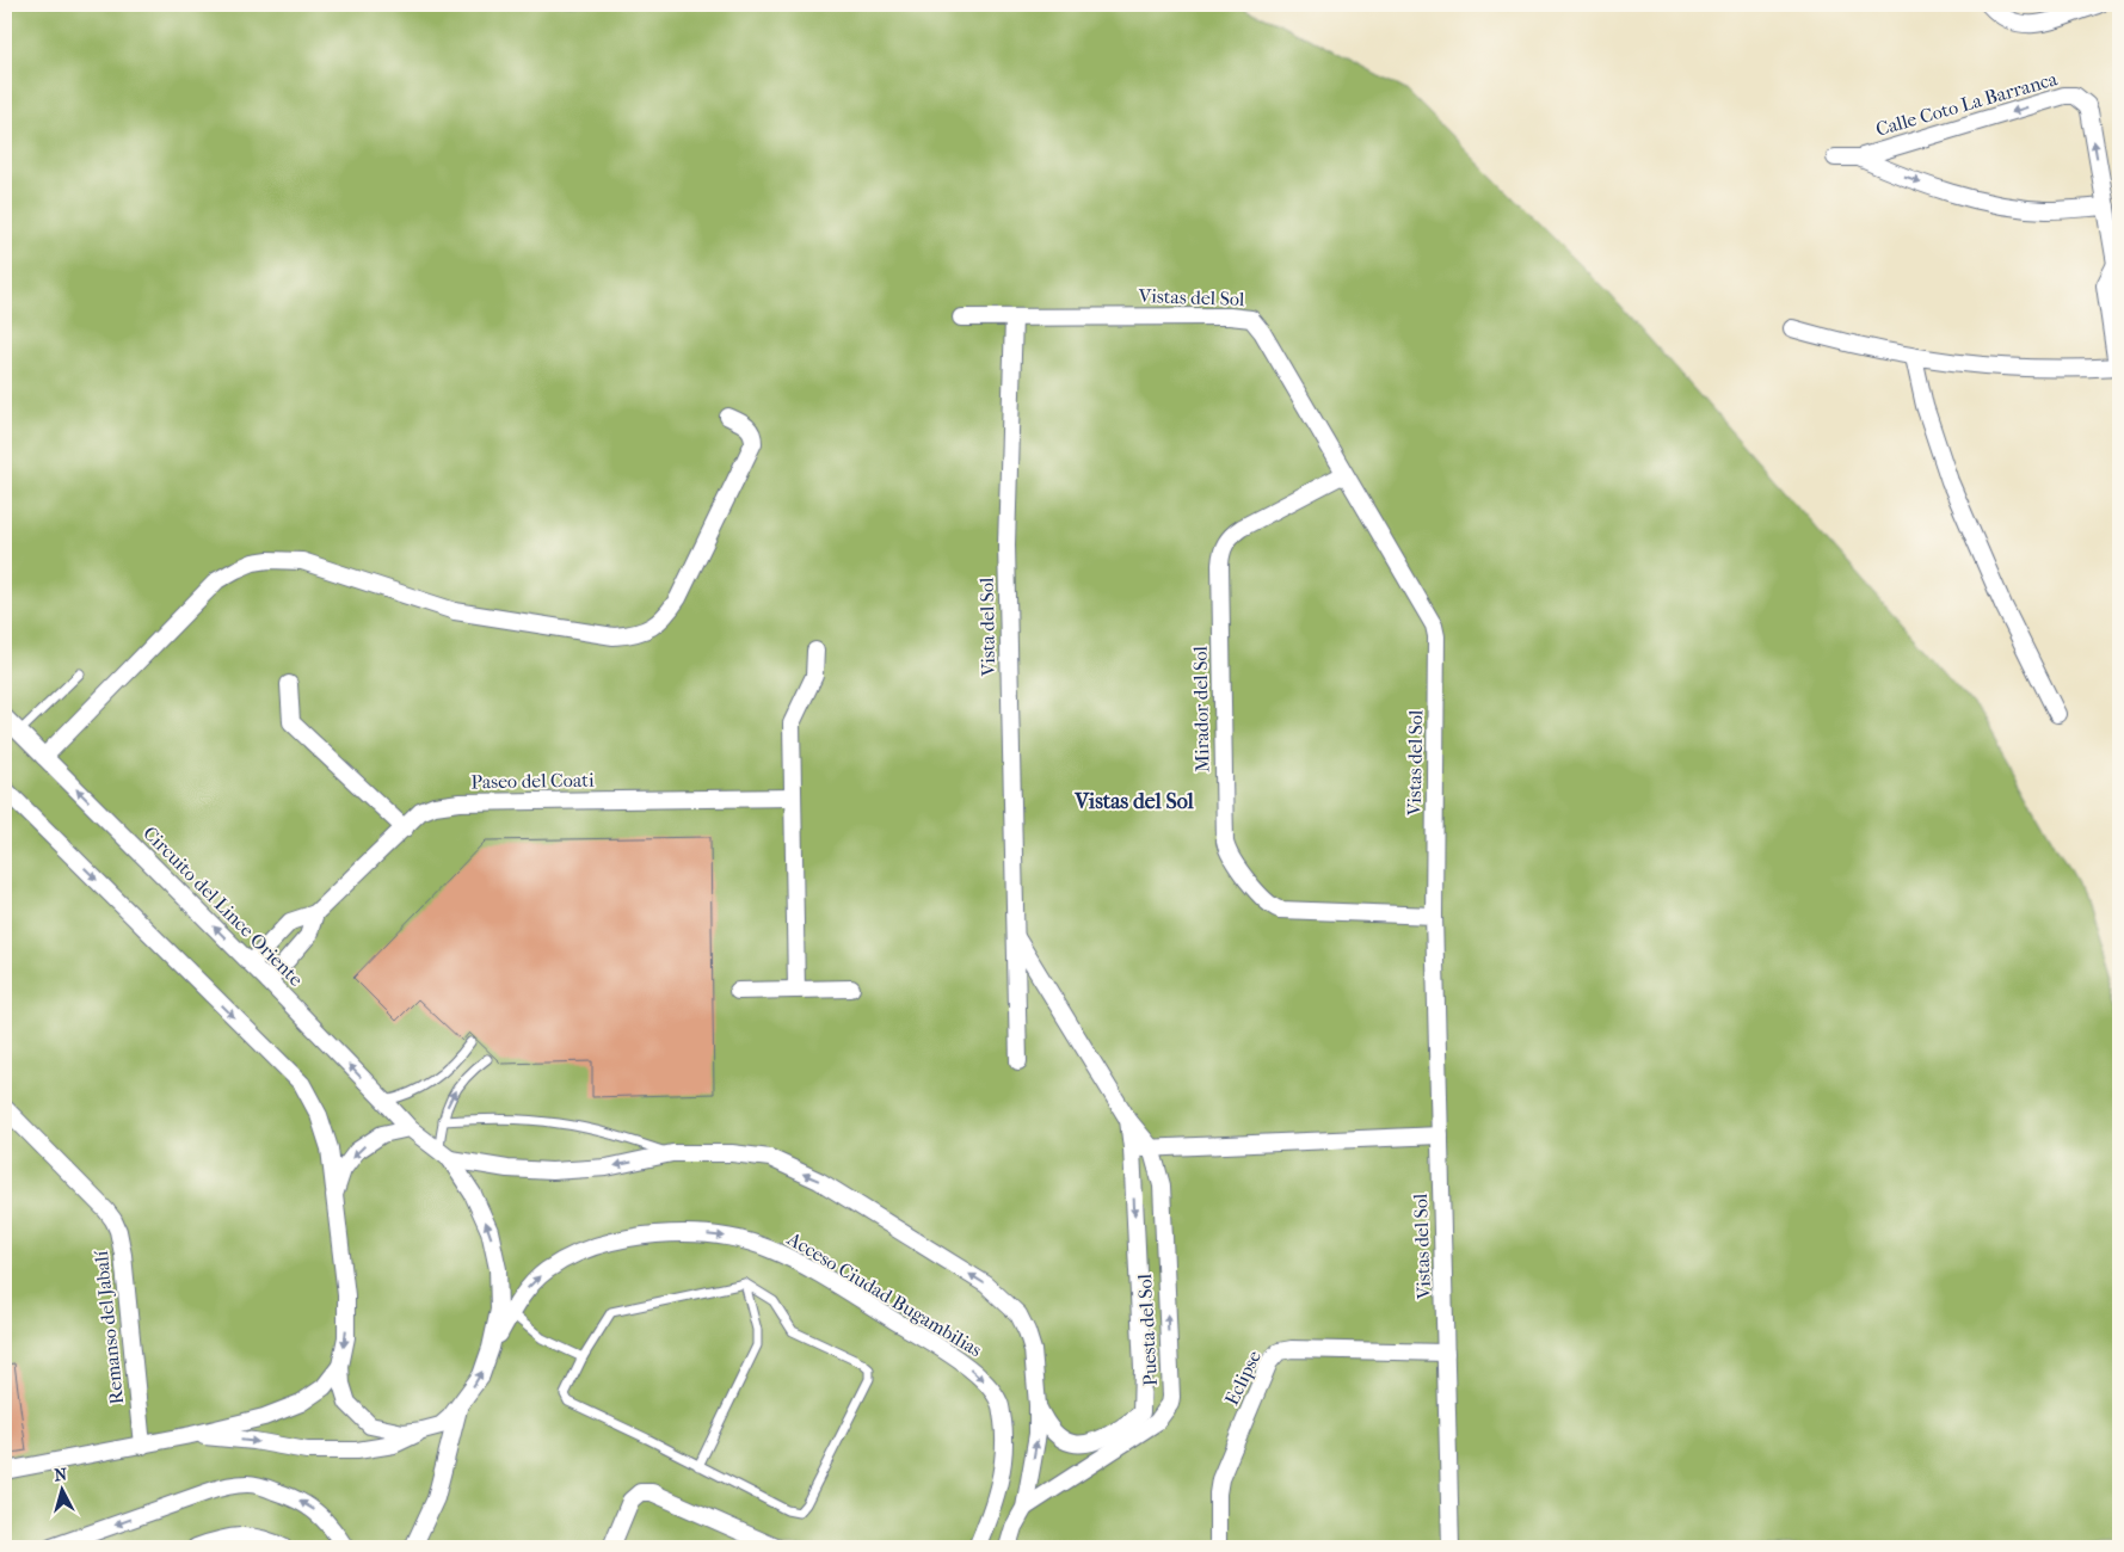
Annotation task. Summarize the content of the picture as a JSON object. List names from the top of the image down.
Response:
{
  "streets": {
    "street": [
      "Calle Coto La Barranca",
      "Vistas del Sol",
      "Vista del Sol",
      "Mirador del Sol",
      "Paseo del Coati",
      "Circuito del Lince Oriente",
      "Acceso Ciudad Bugambilias",
      "Remanso del Jabalí",
      "Puesta del Sol",
      "Eclipse"
    ]
  },
  "crossings": [
    ["Vistas del Sol", "Vista del Sol"],
    ["Vistas del Sol", "Mirador del Sol"],
    ["Vistas del Sol", "Eclipse"],
    ["Paseo del Coati", "Circuito del Lince Oriente"]
  ],
  "districts": ["Vistas del Sol"],
  "north": "top"
}
